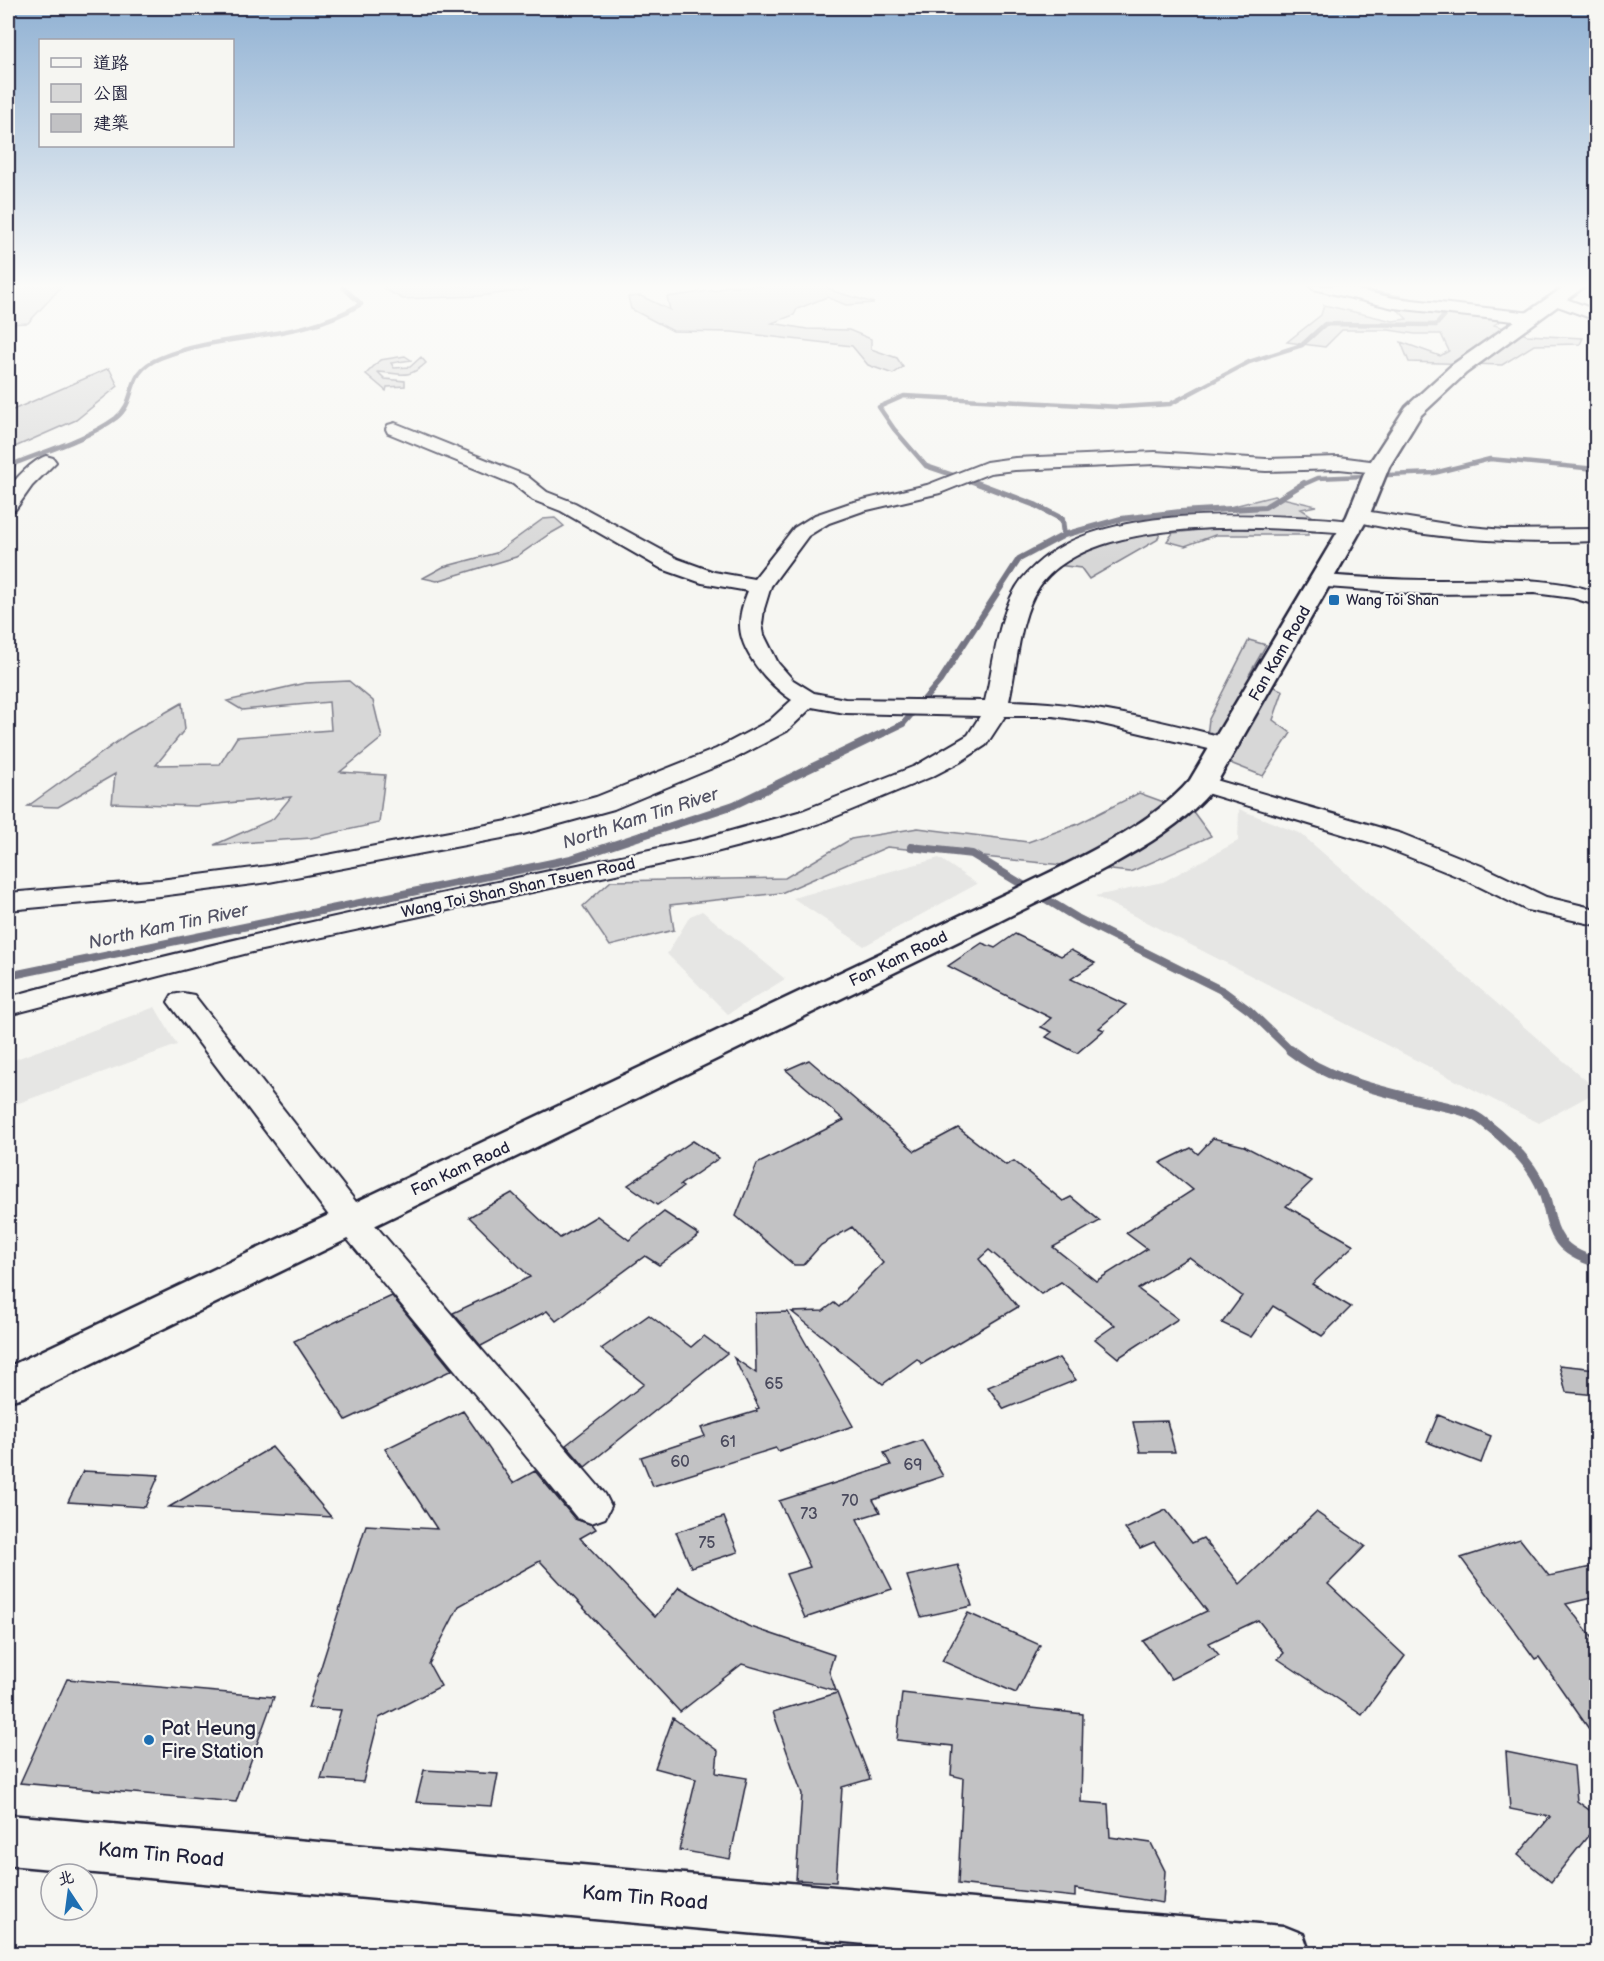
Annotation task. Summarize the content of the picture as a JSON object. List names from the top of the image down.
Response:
{
  "streets": {
    "main road": ["Fan Kam Road", "Kam Tin Road"],
    "street": ["Wang Toi Shan Shan Tsuen Road"]
  },
  "crossings": [
    ["Fan Kam Road", "Wang Toi Shan Shan Tsuen Road"]
  ],
  "water": ["North Kam Tin River"],
  "places": {
    "transit": ["Wang Toi Shan"],
    "other": ["Pat Heung Fire Station"]
  },
  "house_numbers": [
    "65",
    "61",
    "60",
    "69",
    "70",
    "73",
    "75"
  ],
  "legend": ["道路", "公園", "建築"],
  "north": "top"
}
